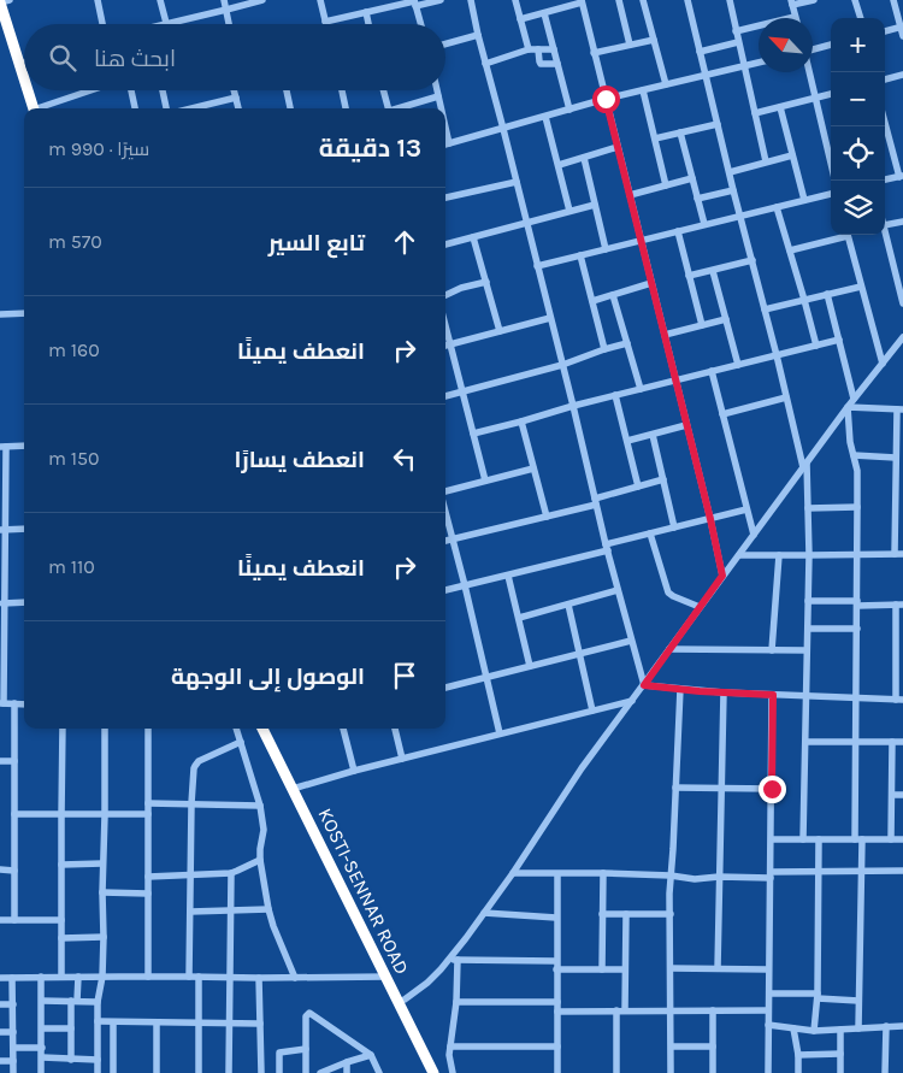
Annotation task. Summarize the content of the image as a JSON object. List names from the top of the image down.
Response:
{
  "streets": {
    "highway": ["KOSTI-SENNAR ROAD"]
  },
  "north": "top left",
  "page": {
    "map_buttons": ["+", "−"],
    "search": "ابحث هنا",
    "heading": ["13 دقيقة", "سيرًا · 990 m"],
    "list": [
      ["تابع السير", "570 m"],
      ["انعطف يمينًا", "160 m"],
      ["انعطف يسارًا", "150 m"],
      ["انعطف يمينًا", "110 m"],
      "الوصول إلى الوجهة"
    ]
  }
}
